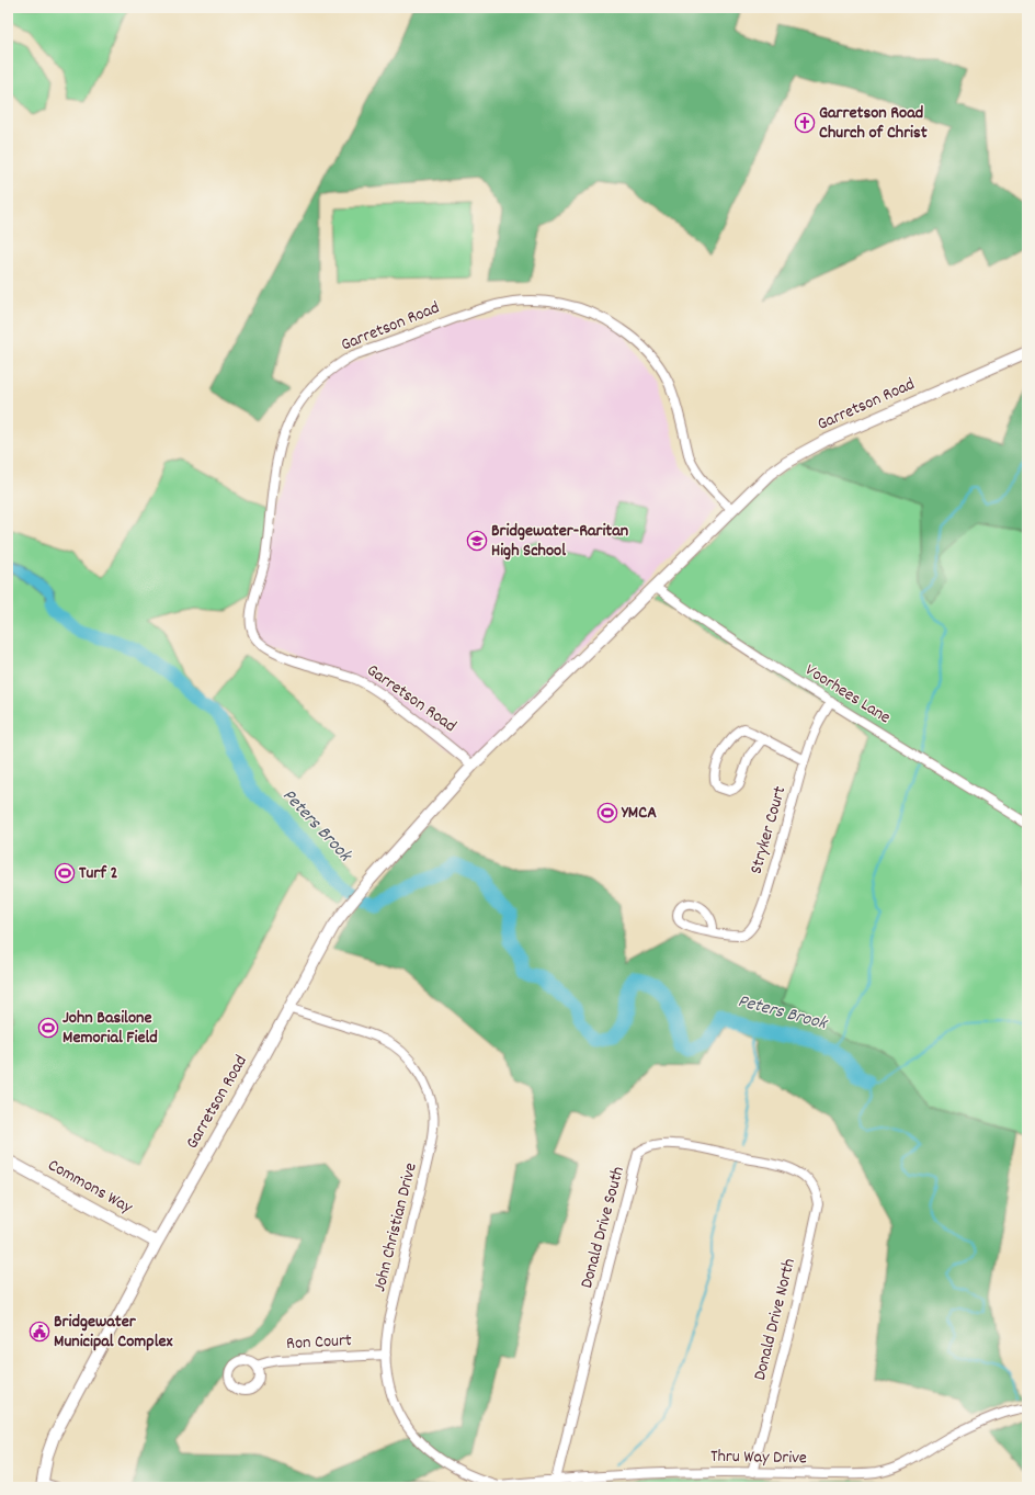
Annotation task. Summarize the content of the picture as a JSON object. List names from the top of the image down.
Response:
{
  "streets": {
    "street": [
      "Garretson Road",
      "Voorhees Lane",
      "Stryker Court",
      "Commons Way",
      "John Christian Drive",
      "Donald Drive South",
      "Donald Drive North",
      "Ron Court",
      "Thru Way Drive"
    ]
  },
  "crossings": [
    ["Garretson Road", "Voorhees Lane"],
    ["Garretson Road", "Commons Way"],
    ["Garretson Road", "John Christian Drive"],
    ["Voorhees Lane", "Stryker Court"],
    ["John Christian Drive", "Ron Court"],
    ["John Christian Drive", "Thru Way Drive"],
    ["Donald Drive South", "Donald Drive North"],
    ["Donald Drive South", "Thru Way Drive"],
    ["Donald Drive North", "Thru Way Drive"]
  ],
  "water": ["Peters Brook"],
  "places": {
    "church": ["Garretson Road Church of Christ"],
    "school or university": ["Bridgewater-Raritan High School"],
    "sports": ["YMCA", "Turf 2", "John Basilone Memorial Field"],
    "public building": ["Bridgewater Municipal Complex"]
  }
}
